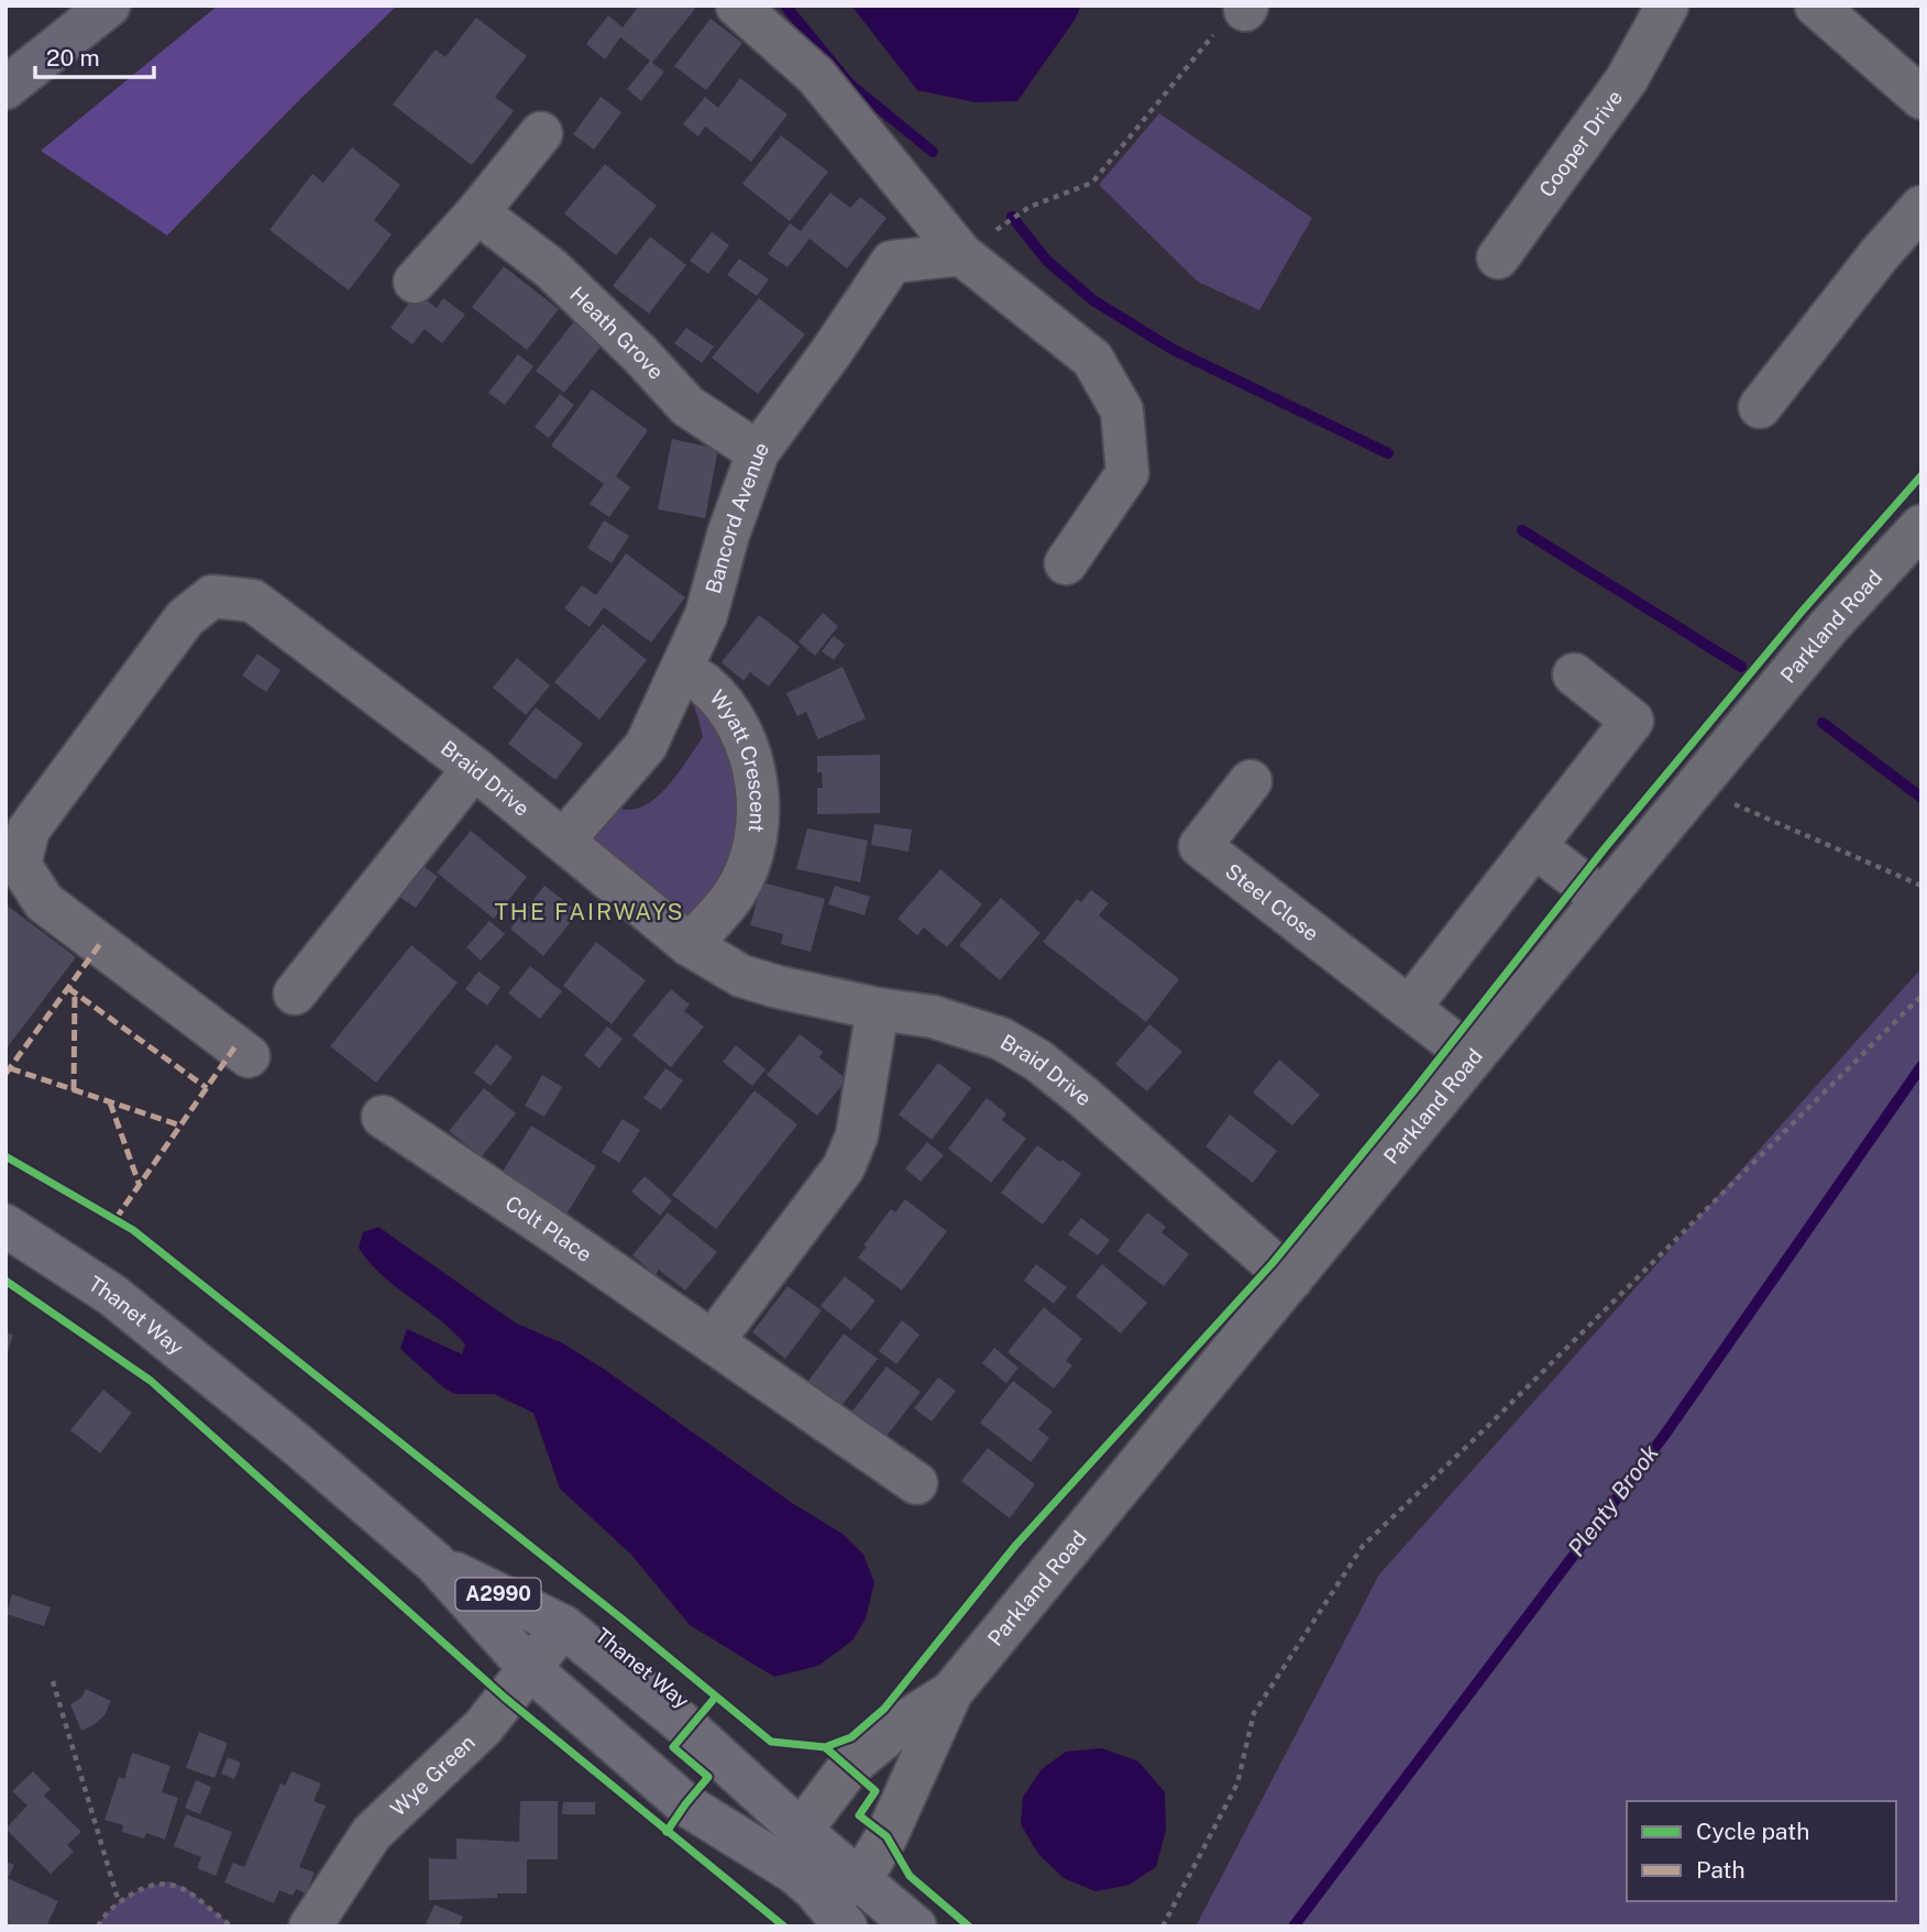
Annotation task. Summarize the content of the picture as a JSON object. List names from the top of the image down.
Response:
{
  "streets": {
    "main road": ["Thanet Way", "A2990"],
    "street": [
      "Cooper Drive",
      "Heath Grove",
      "Bancord Avenue",
      "Parkland Road",
      "Wyatt Crescent",
      "Braid Drive",
      "Steel Close",
      "Colt Place",
      "Wye Green"
    ]
  },
  "crossings": [
    ["Heath Grove", "Bancord Avenue"],
    ["Bancord Avenue", "Wyatt Crescent"],
    ["Bancord Avenue", "Braid Drive"],
    ["Parkland Road", "Braid Drive"],
    ["Parkland Road", "Steel Close"],
    ["Parkland Road", "Thanet Way"],
    ["Wyatt Crescent", "Braid Drive"],
    ["Thanet Way", "Wye Green"]
  ],
  "districts": ["THE FAIRWAYS"],
  "water": ["Plenty Brook"],
  "legend": ["Cycle path", "Path"],
  "scale_bar": "20 m"
}
